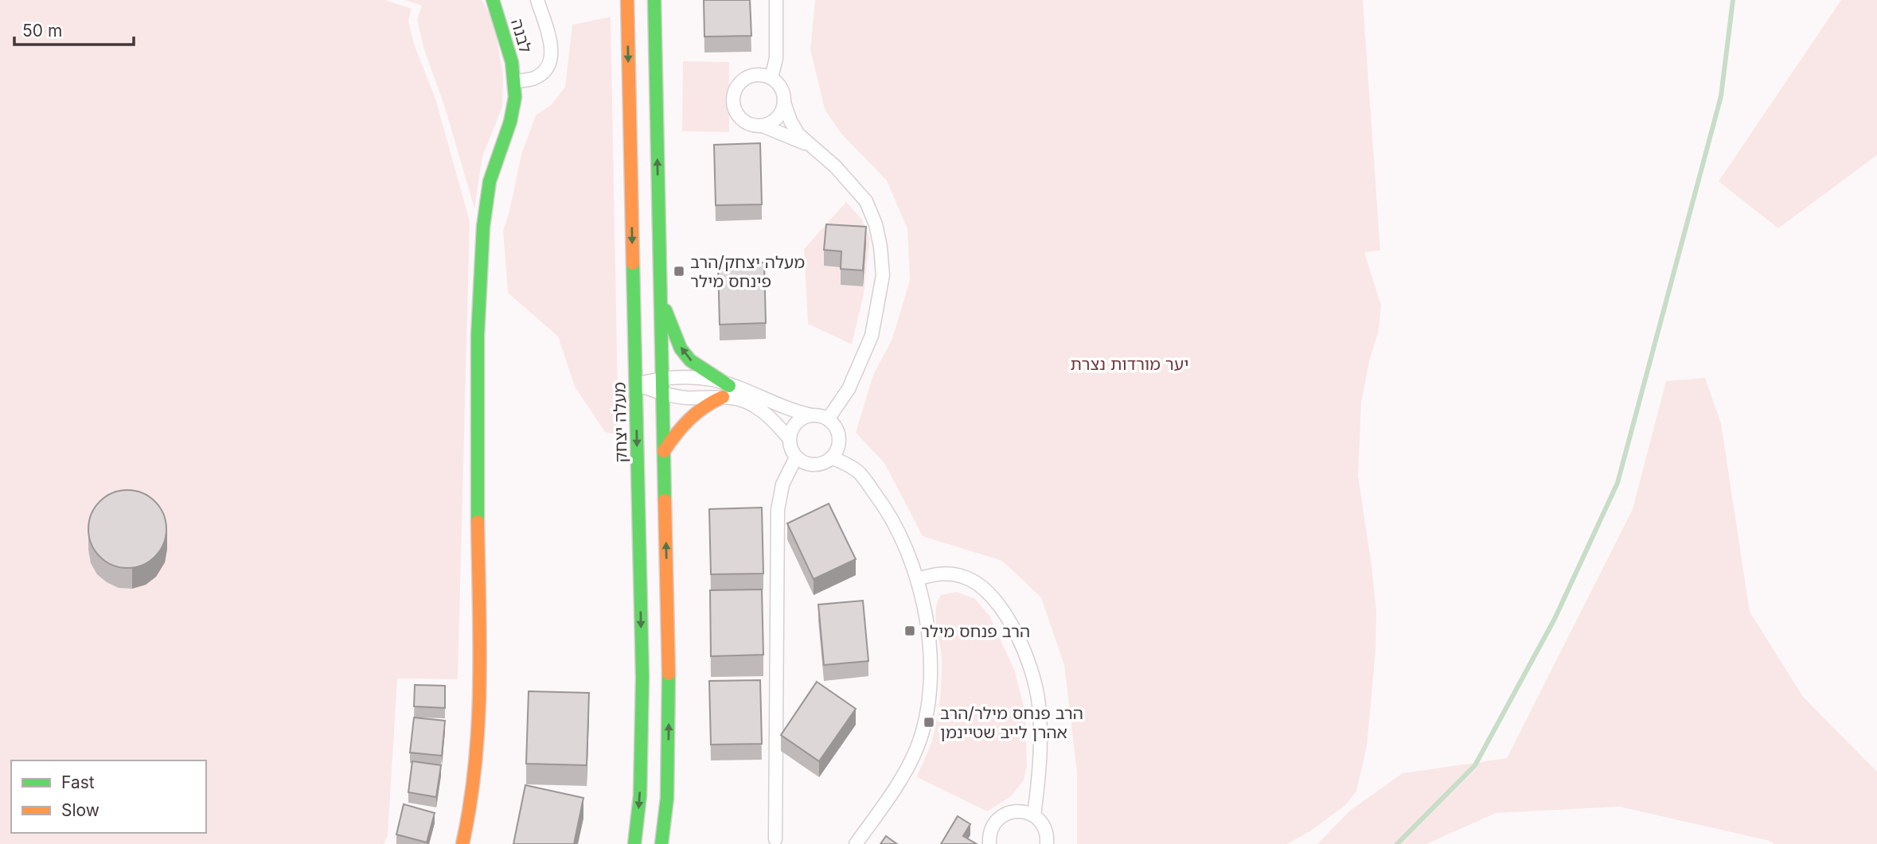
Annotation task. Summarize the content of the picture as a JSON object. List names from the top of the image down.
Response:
{
  "streets": {
    "street": ["לבנה", "מעלה יצחק"]
  },
  "parks": ["יער מורדות נצרת"],
  "places": {
    "transit": ["מעלה יצחק/הרב פינחס מילר", "הרב פנחס מילר", "הרב פנחס מילר/הרב אהרן לייב שטיינמן"]
  },
  "legend": ["Fast", "Slow"],
  "scale_bar": "50 m"
}
